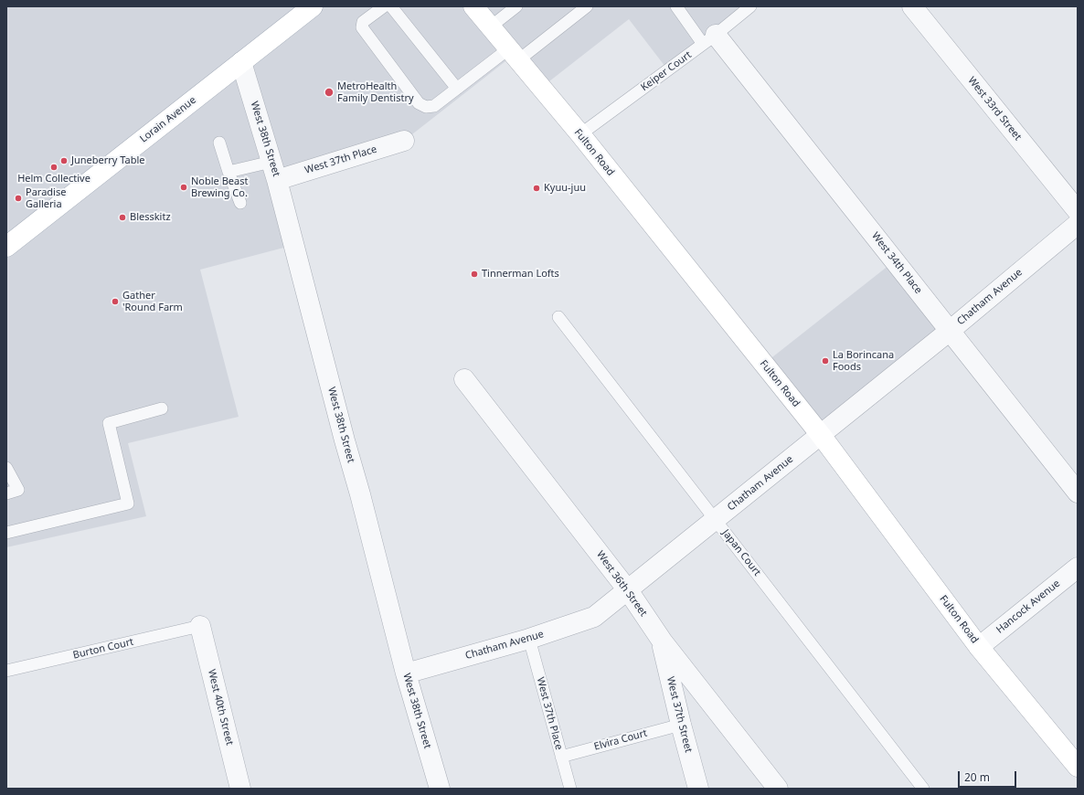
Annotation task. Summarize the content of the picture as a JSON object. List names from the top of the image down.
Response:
{
  "streets": {
    "main road": ["Lorain Avenue", "Fulton Road"],
    "street": [
      "West 33rd Street",
      "West 38th Street",
      "West 37th Place",
      "West 34th Place",
      "Chatham Avenue",
      "West 36th Street",
      "Hancock Avenue",
      "West 40th Street",
      "West 37th Street"
    ],
    "lane": [
      "Keiper Court",
      "Japan Court",
      "Burton Court",
      "Elvira Court"
    ]
  },
  "crossings": [
    ["Keiper Court", "Fulton Road"],
    ["Keiper Court", "West 34th Place"],
    ["Lorain Avenue", "West 38th Street"],
    ["West 38th Street", "West 37th Place"],
    ["West 38th Street", "Chatham Avenue"],
    ["Fulton Road", "Chatham Avenue"],
    ["Fulton Road", "Hancock Avenue"],
    ["West 37th Place", "Chatham Avenue"],
    ["West 37th Place", "Elvira Court"],
    ["West 34th Place", "Chatham Avenue"],
    ["Chatham Avenue", "Japan Court"],
    ["Chatham Avenue", "West 36th Street"],
    ["West 36th Street", "West 37th Street"],
    ["Burton Court", "West 40th Street"],
    ["West 37th Street", "Elvira Court"]
  ],
  "places": [
    "MetroHealth Family Dentistry",
    "Juneberry Table",
    "Helm Collective",
    "Noble Beast Brewing Co.",
    "Kyuu-juu",
    "Paradise Galleria",
    "Blesskitz",
    "Tinnerman Lofts",
    "Gather 'Round Farm",
    "La Borincana Foods"
  ],
  "scale_bar": "20 m"
}
